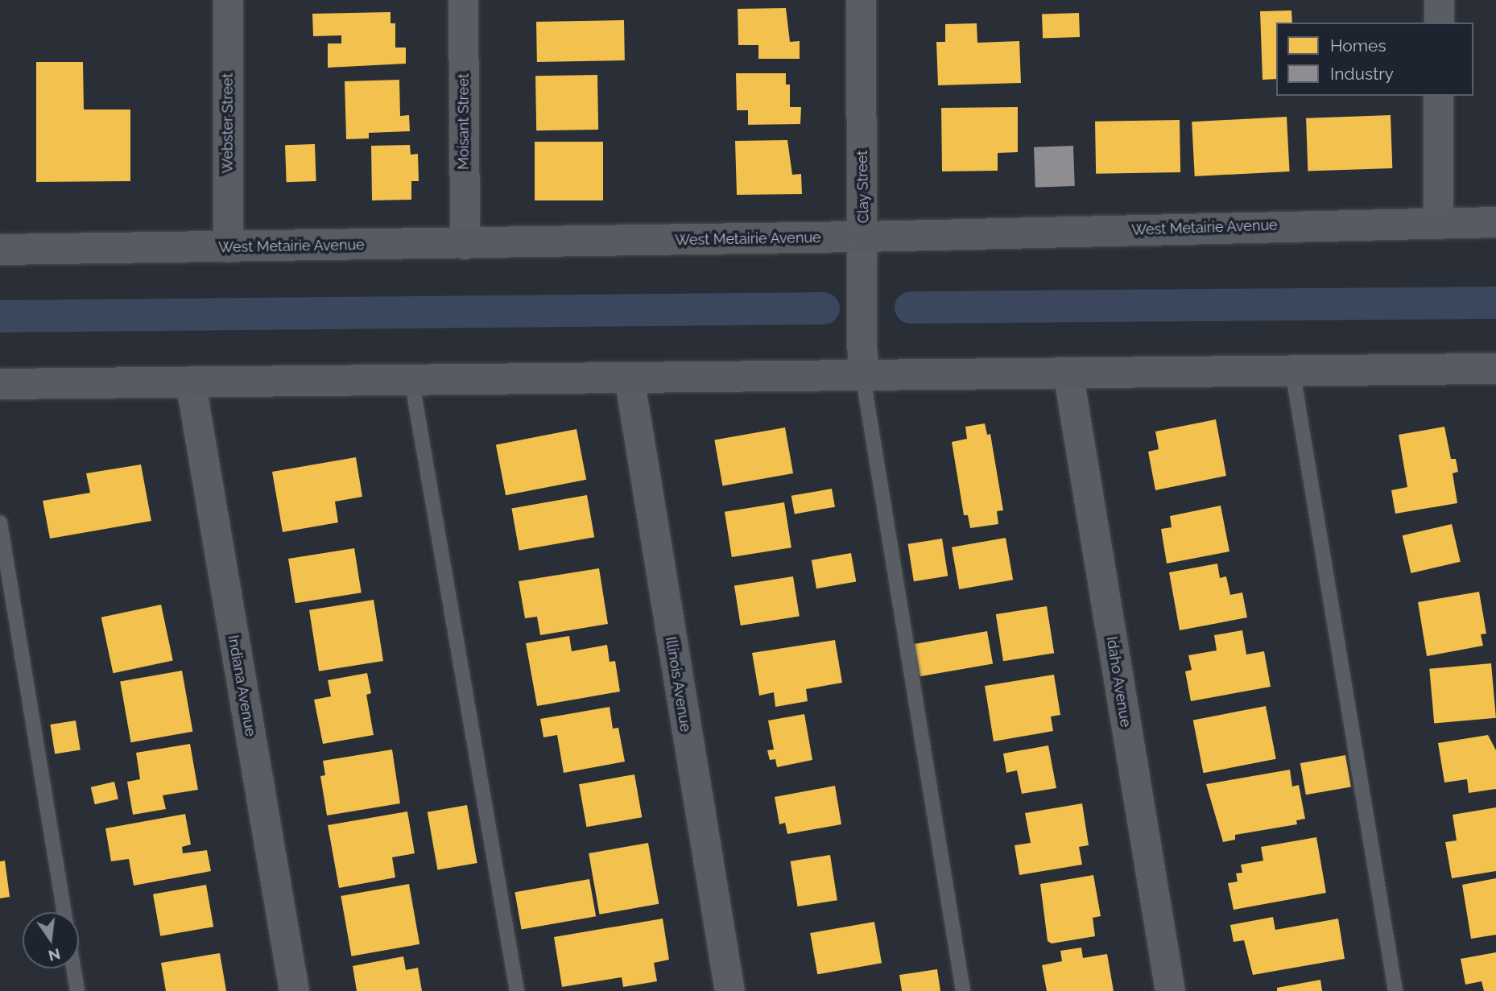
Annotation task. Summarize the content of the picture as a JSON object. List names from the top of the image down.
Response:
{
  "streets": {
    "main road": ["West Metairie Avenue"],
    "street": [
      "Moisant Street",
      "Webster Street",
      "Clay Street",
      "Idaho Avenue",
      "Illinois Avenue",
      "Indiana Avenue"
    ]
  },
  "crossings": [
    ["Moisant Street", "West Metairie Avenue"],
    ["Webster Street", "West Metairie Avenue"],
    ["Clay Street", "West Metairie Avenue"]
  ],
  "legend": ["Homes", "Industry"],
  "north": "bottom"
}
